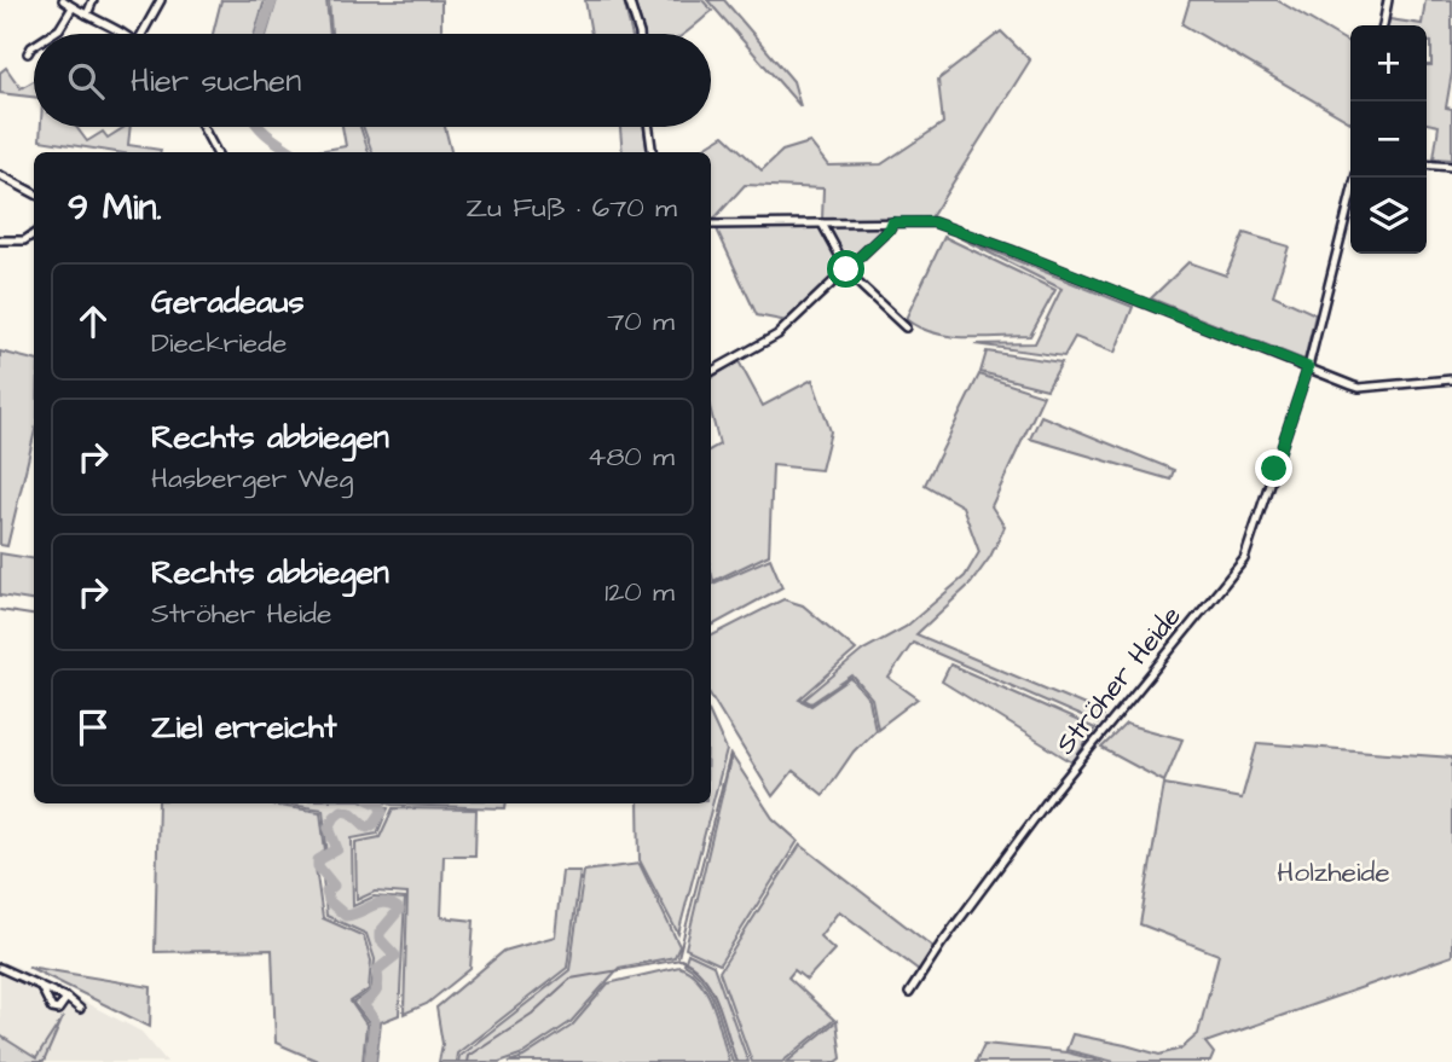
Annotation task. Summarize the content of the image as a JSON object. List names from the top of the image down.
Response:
{
  "streets": {
    "street": ["Ströher Heide"]
  },
  "parks": ["Holzheide"],
  "page": {
    "map_buttons": ["+", "−"],
    "search": "Hier suchen",
    "heading": ["9 Min.", "Zu Fuß · 670 m"],
    "list": [
      ["Geradeaus", "Dieckriede", "70 m"],
      ["Rechts abbiegen", "Hasberger Weg", "480 m"],
      ["Rechts abbiegen", "Ströher Heide", "120 m"],
      "Ziel erreicht"
    ]
  }
}
